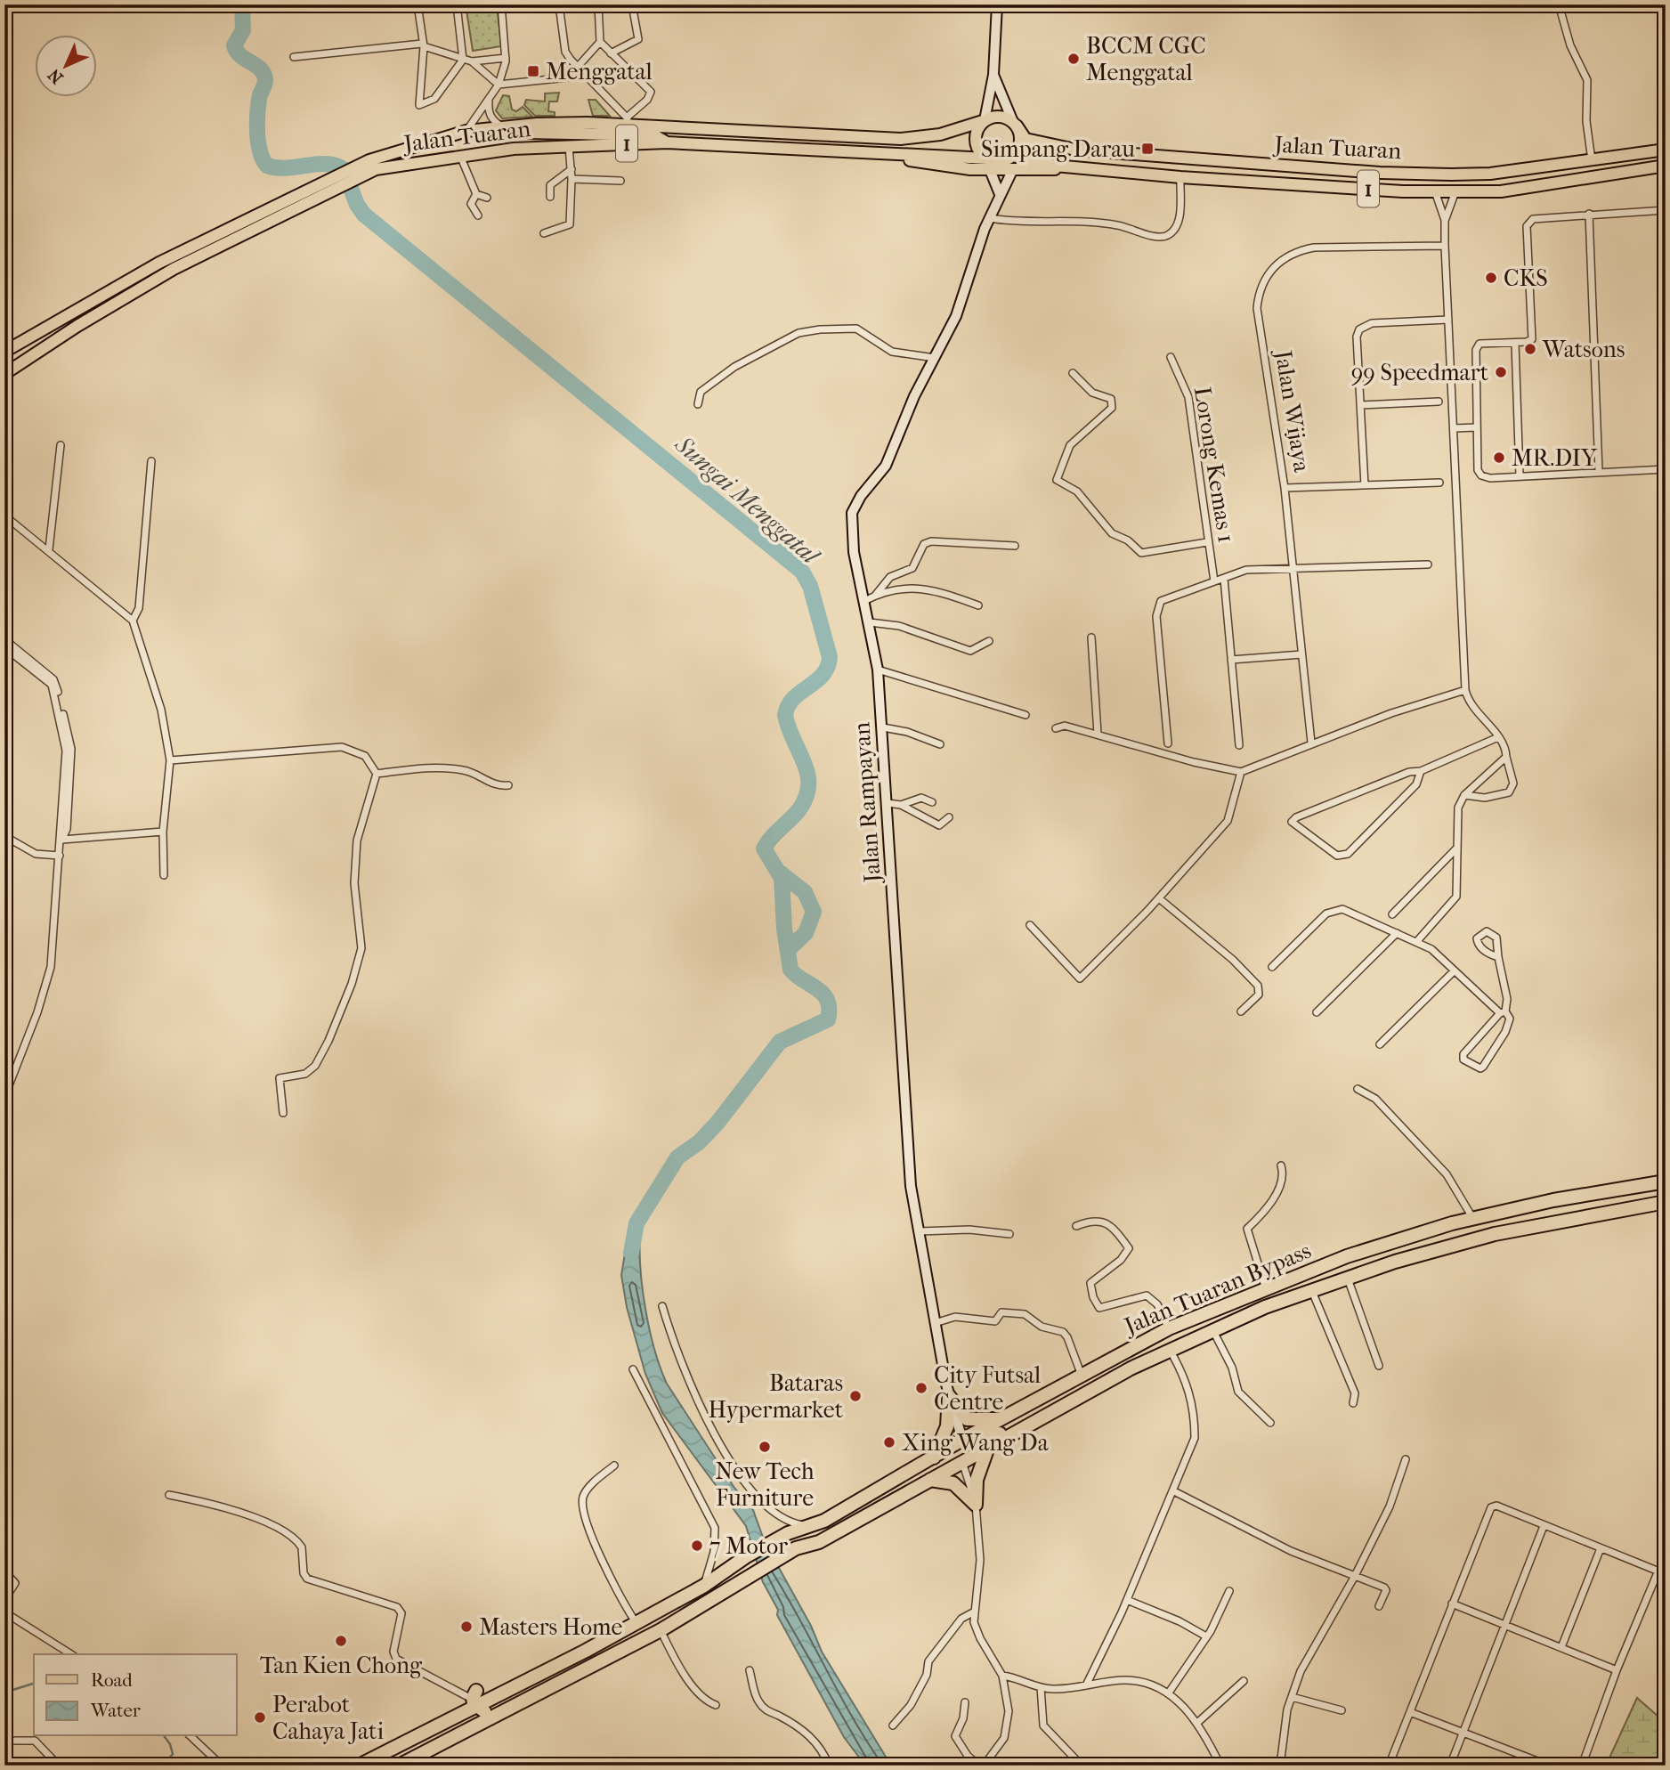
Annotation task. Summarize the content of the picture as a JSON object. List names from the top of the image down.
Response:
{
  "streets": {
    "highway": ["Jalan Tuaran Bypass"],
    "main road": ["Jalan Tuaran", "1"],
    "street": ["Jalan Wijaya", "Lorong Kemas 1", "Jalan Rampayan"]
  },
  "crossings": [
    ["Jalan Tuaran", "1"],
    ["Jalan Rampayan", "Jalan Tuaran Bypass"]
  ],
  "water": ["Sungai Menggatal"],
  "places": {
    "other": [
      "BCCM CGC Menggatal",
      "CKS",
      "Watsons",
      "99 Speedmart",
      "MR.DIY",
      "City Futsal Centre",
      "Bataras Hypermarket",
      "Xing Wang Da",
      "New Tech Furniture",
      "7 Motor",
      "Masters Home",
      "Tan Kien Chong",
      "Perabot Cahaya Jati"
    ],
    "transit": ["Menggatal", "Simpang Darau"]
  },
  "legend": ["Road", "Water"],
  "north": "bottom left"
}
